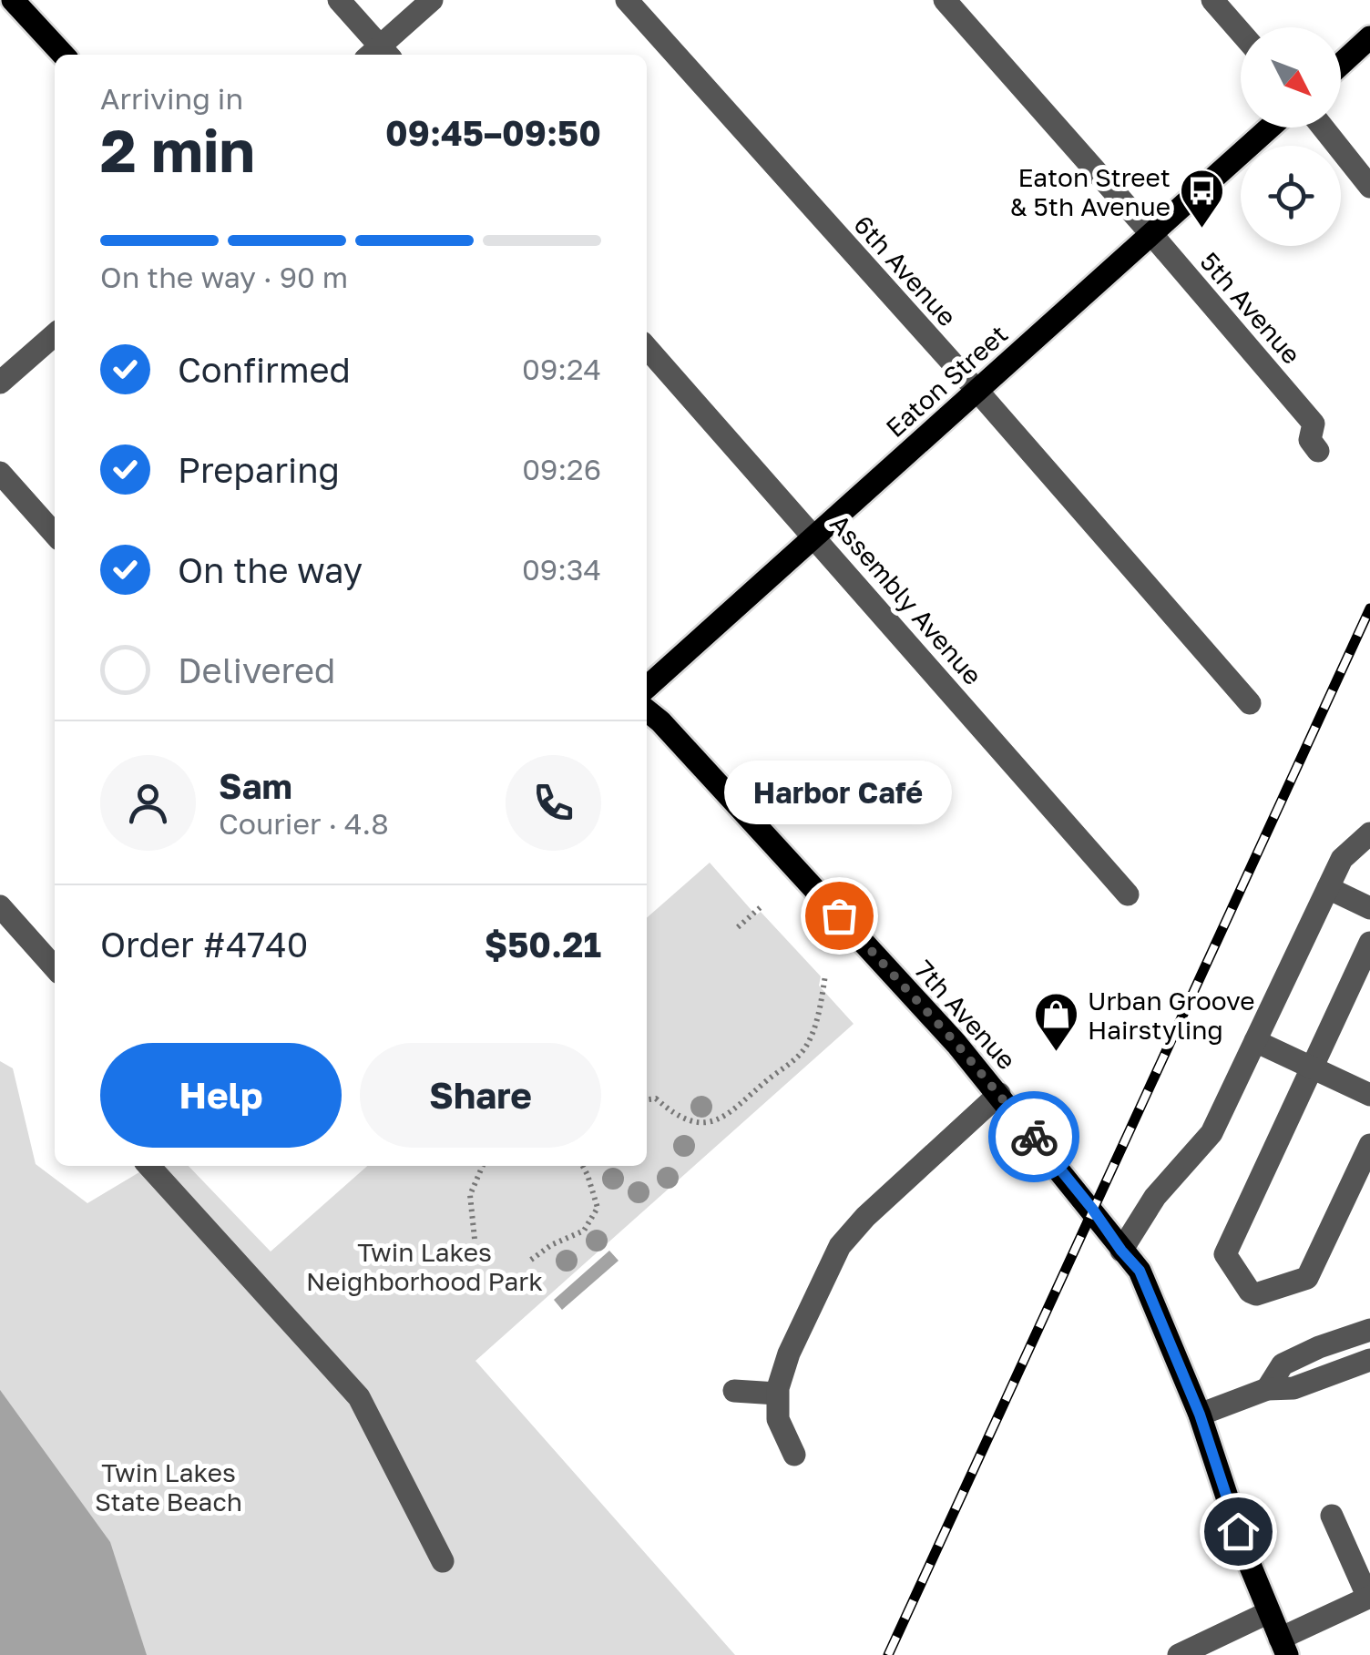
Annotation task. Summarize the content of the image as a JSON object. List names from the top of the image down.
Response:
{
  "streets": {
    "main road": ["Eaton Street", "7th Avenue"],
    "street": ["6th Avenue", "5th Avenue", "Assembly Avenue"]
  },
  "crossings": [
    ["6th Avenue", "Eaton Street"],
    ["5th Avenue", "Eaton Street"],
    ["Eaton Street", "Assembly Avenue"]
  ],
  "parks": ["Twin Lakes Neighborhood Park", "Twin Lakes State Beach"],
  "places": {
    "bus stop": ["Eaton Street & 5th Avenue"],
    "other": ["Harbor Café"],
    "shop": ["Urban Groove Hairstyling"]
  },
  "north": "bottom right",
  "page": {
    "heading": ["2 min", "Arriving in", "09:45–09:50"],
    "panel": [
      "Sam",
      "Courier · 4.8",
      "Order #4740",
      "$50.21"
    ],
    "bar": "On the way · 90 m",
    "list": [
      ["Confirmed", "09:24"],
      ["Preparing", "09:26"],
      ["On the way", "09:34"],
      "Delivered"
    ],
    "bubble": "Harbor Café",
    "buttons": ["Help", "Share"]
  }
}
